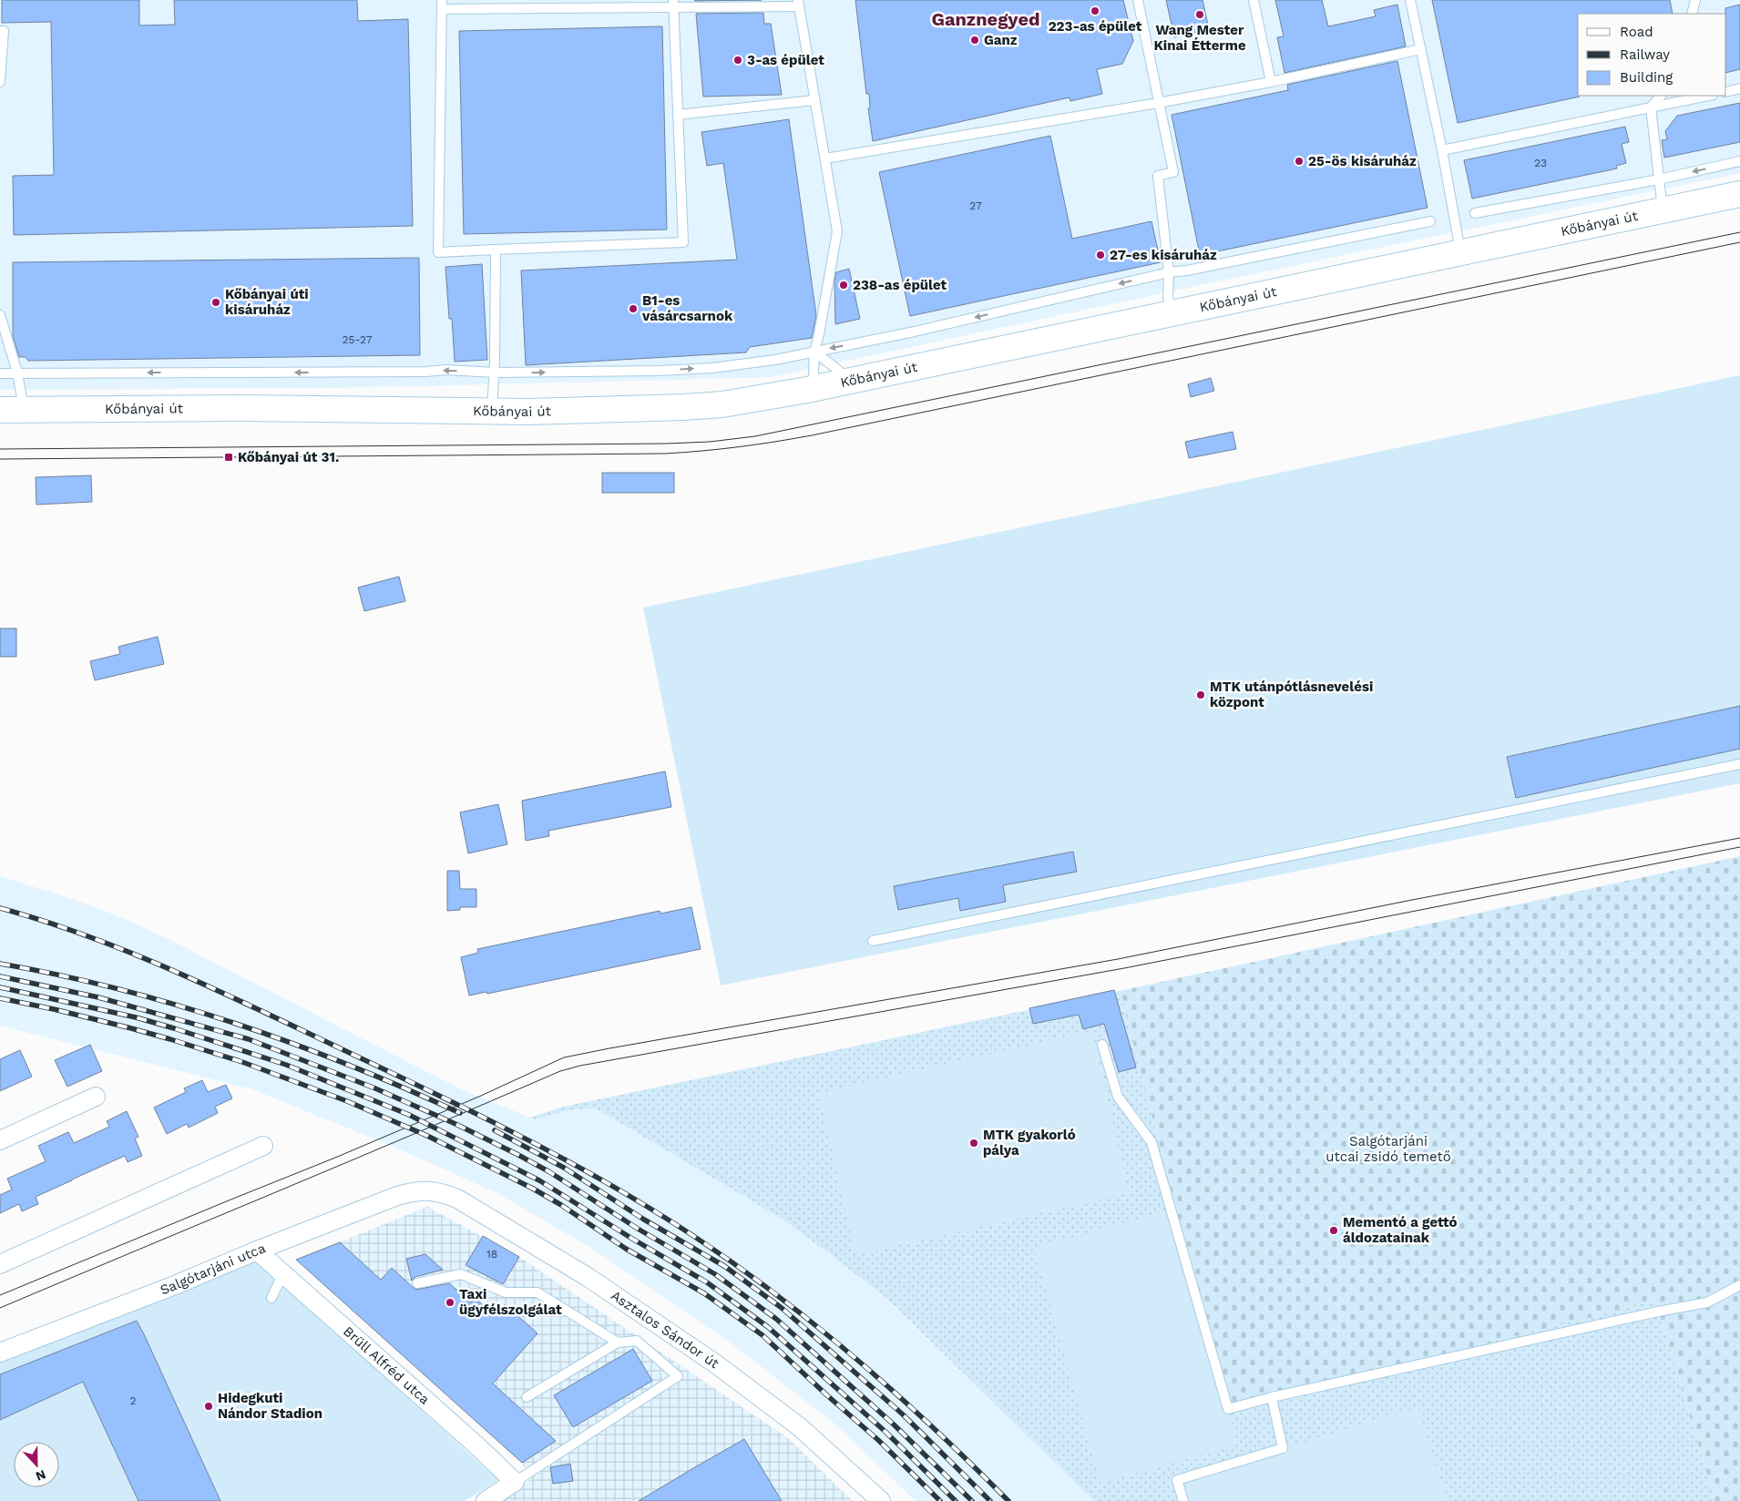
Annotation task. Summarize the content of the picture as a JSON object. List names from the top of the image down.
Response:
{
  "streets": {
    "main road": ["Kőbányai út"],
    "street": ["Salgótarjáni utca", "Asztalos Sándor út", "Brüll Alfréd utca"]
  },
  "crossings": [
    ["Salgótarjáni utca", "Asztalos Sándor út"],
    ["Salgótarjáni utca", "Brüll Alfréd utca"]
  ],
  "districts": ["Ganznegyed"],
  "parks": ["Salgótarjáni utcai zsidó temető"],
  "places": {
    "other": [
      "223-as épület",
      "Wang Mester Kinai Étterme",
      "Ganz",
      "3-as épület",
      "25-ös kisáruház",
      "27-es kisáruház",
      "238-as épület",
      "Kőbányai úti kisáruház",
      "B1-es vásárcsarnok",
      "MTK utánpótlásnevelési központ",
      "MTK gyakorló pálya",
      "Mementó a gettó áldozatainak",
      "Taxi ügyfélszolgálat",
      "Hidegkuti Nándor Stadion"
    ],
    "transit": ["Kőbányai út 31."]
  },
  "house_numbers": [
    "23",
    "27",
    "25-27",
    "18",
    "2"
  ],
  "legend": ["Road", "Railway", "Building"],
  "north": "bottom"
}
